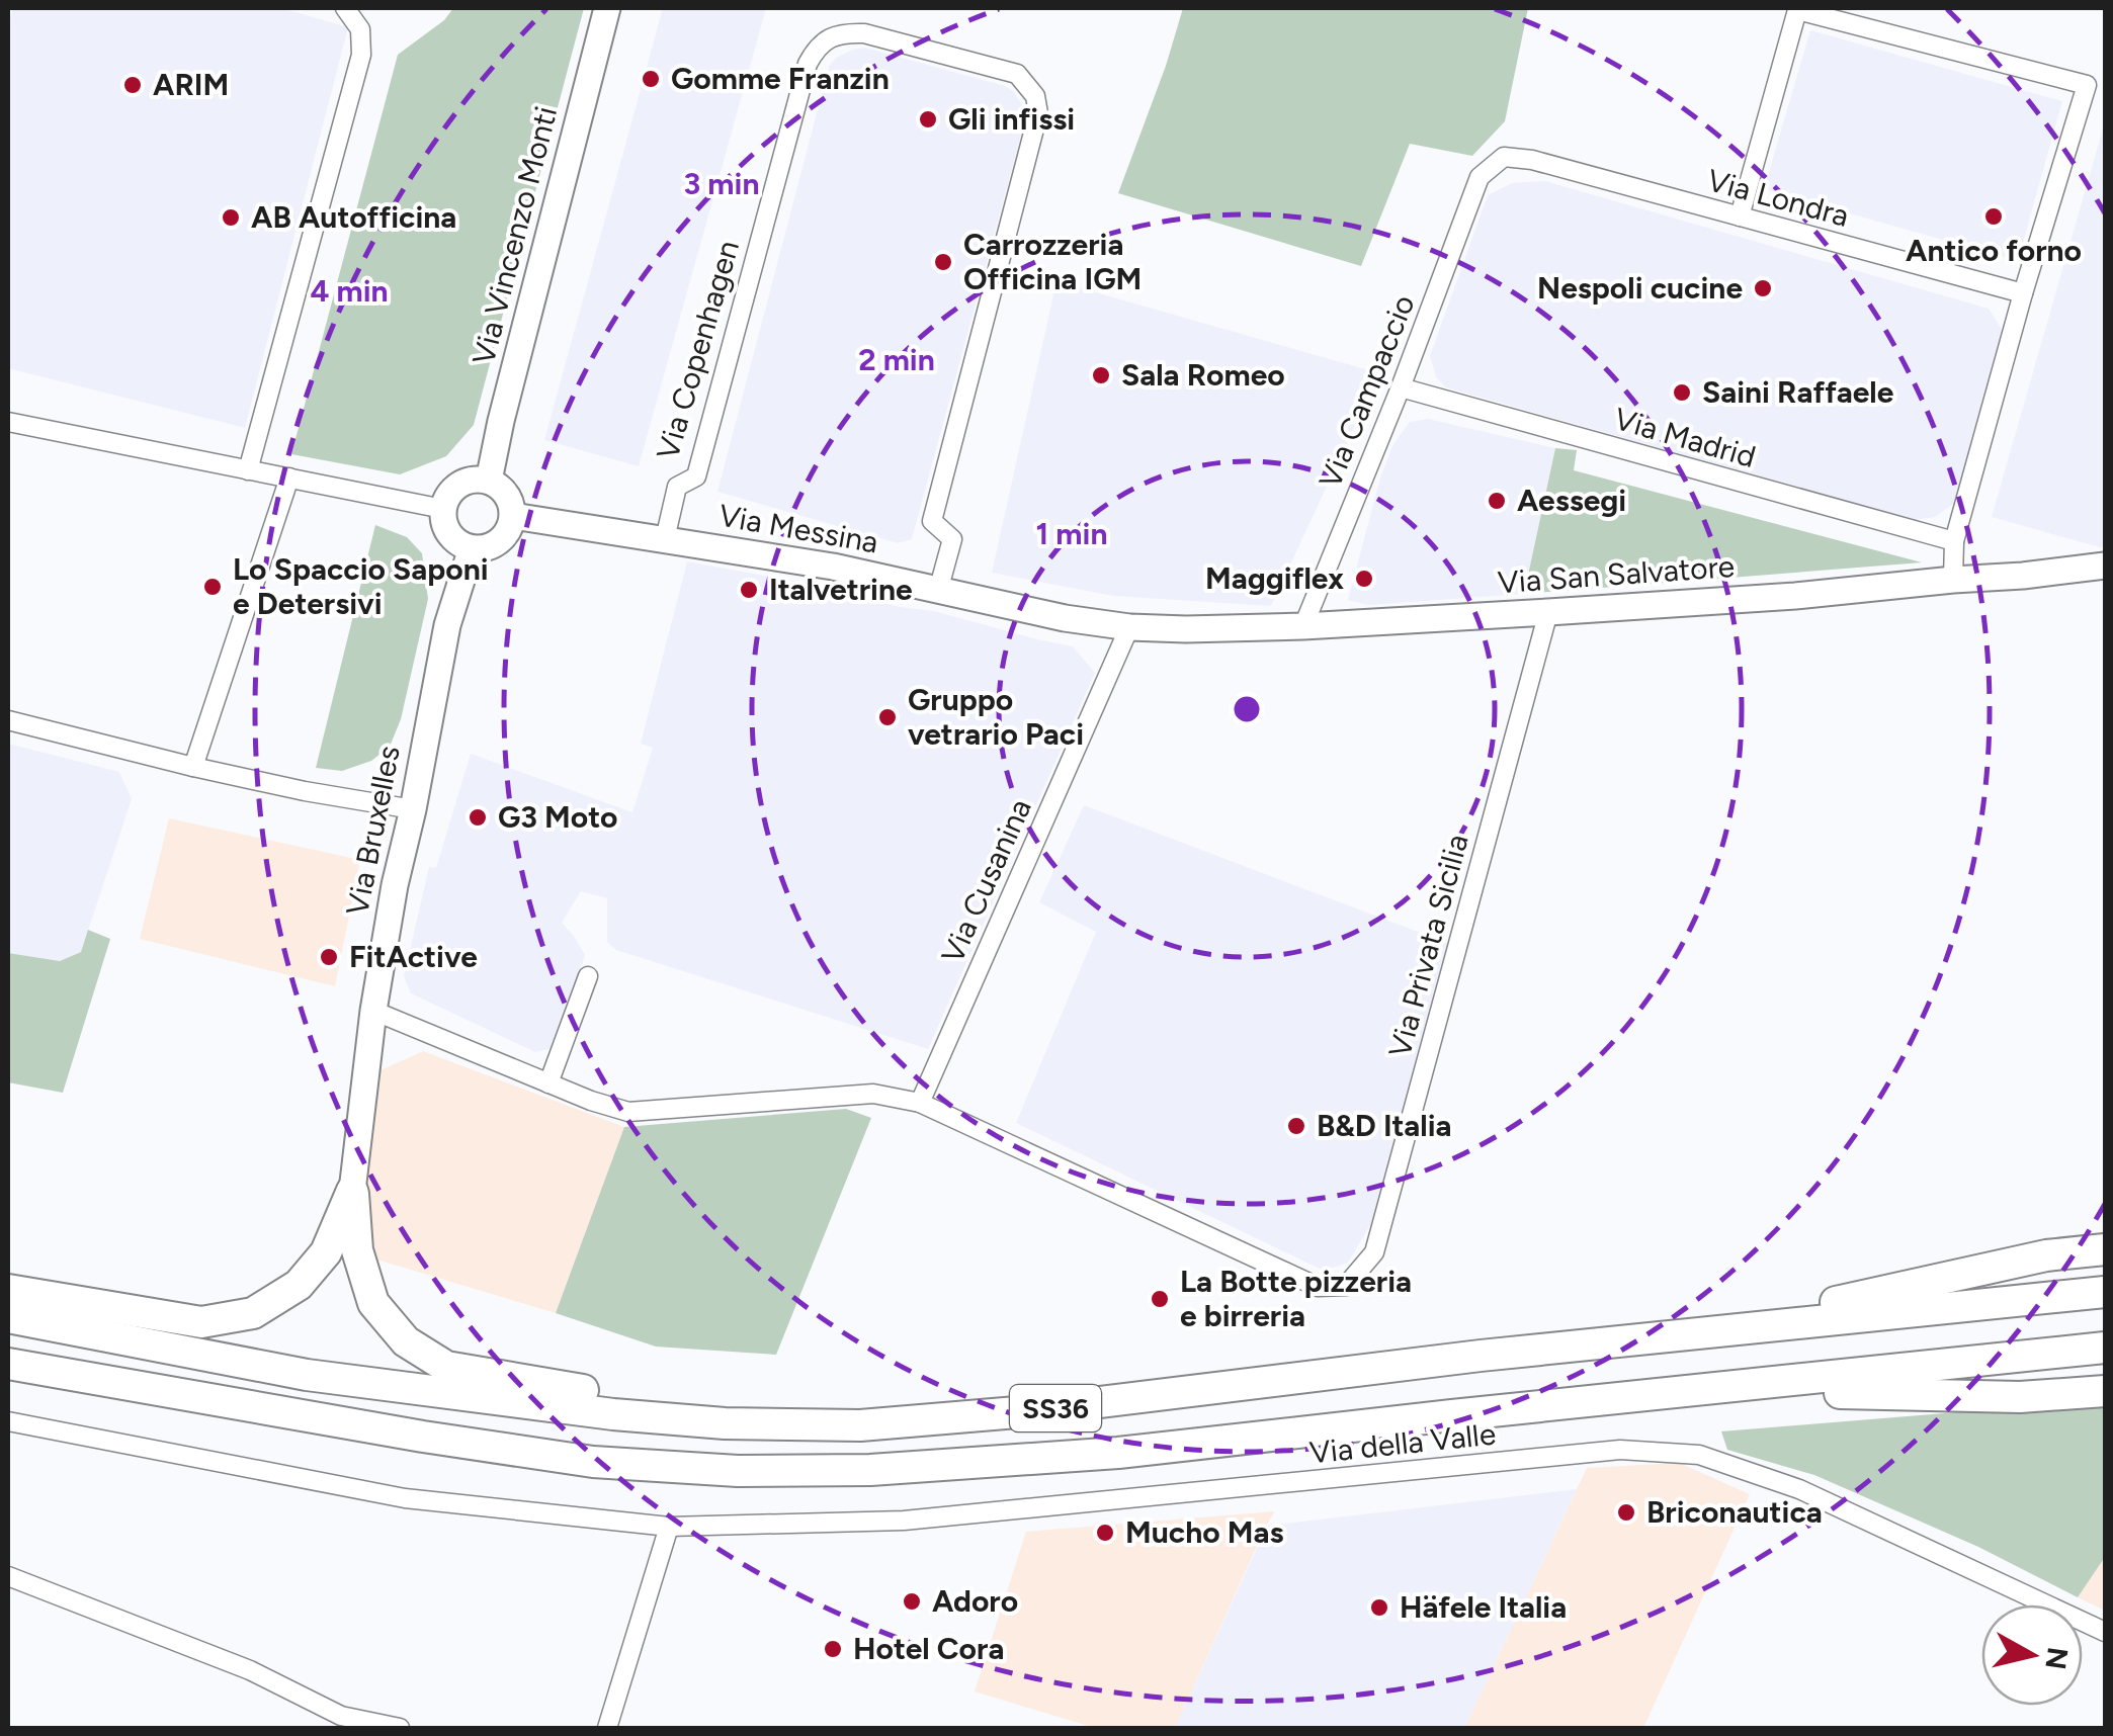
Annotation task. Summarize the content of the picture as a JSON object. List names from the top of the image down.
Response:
{
  "streets": {
    "highway": ["SS36"],
    "street": [
      "Via Londra",
      "Via Vincenzo Monti",
      "Via Copenhagen",
      "Via Campaccio",
      "Via Madrid",
      "Via Messina",
      "Via San Salvatore",
      "Via Bruxelles",
      "Via Cusanina",
      "Via Privata Sicilia",
      "Via della Valle"
    ]
  },
  "crossings": [
    ["Via Londra", "Via Campaccio"],
    ["Via Vincenzo Monti", "Via Messina"],
    ["Via Vincenzo Monti", "Via Bruxelles"],
    ["Via Copenhagen", "Via Messina"],
    ["Via Campaccio", "Via Madrid"],
    ["Via Campaccio", "Via San Salvatore"],
    ["Via Messina", "Via San Salvatore"],
    ["Via Messina", "Via Bruxelles"],
    ["Via Messina", "Via Cusanina"],
    ["Via San Salvatore", "Via Cusanina"],
    ["Via San Salvatore", "Via Privata Sicilia"],
    ["Via Cusanina", "Via Privata Sicilia"]
  ],
  "places": [
    "Gomme Franzin",
    "ARIM",
    "Gli infissi",
    "Antico forno",
    "AB Autofficina",
    "Carrozzeria Officina IGM",
    "Nespoli cucine",
    "Sala Romeo",
    "Saini Raffaele",
    "Aessegi",
    "Maggiflex",
    "Lo Spaccio Saponi e Detersivi",
    "Italvetrine",
    "Gruppo vetrario Paci",
    "G3 Moto",
    "FitActive",
    "B&D Italia",
    "La Botte pizzeria e birreria",
    "Briconautica",
    "Mucho Mas",
    "Adoro",
    "Häfele Italia",
    "Hotel Cora"
  ],
  "north": "right",
  "rings": [
    "3 min",
    "4 min",
    "2 min",
    "1 min"
  ]
}
